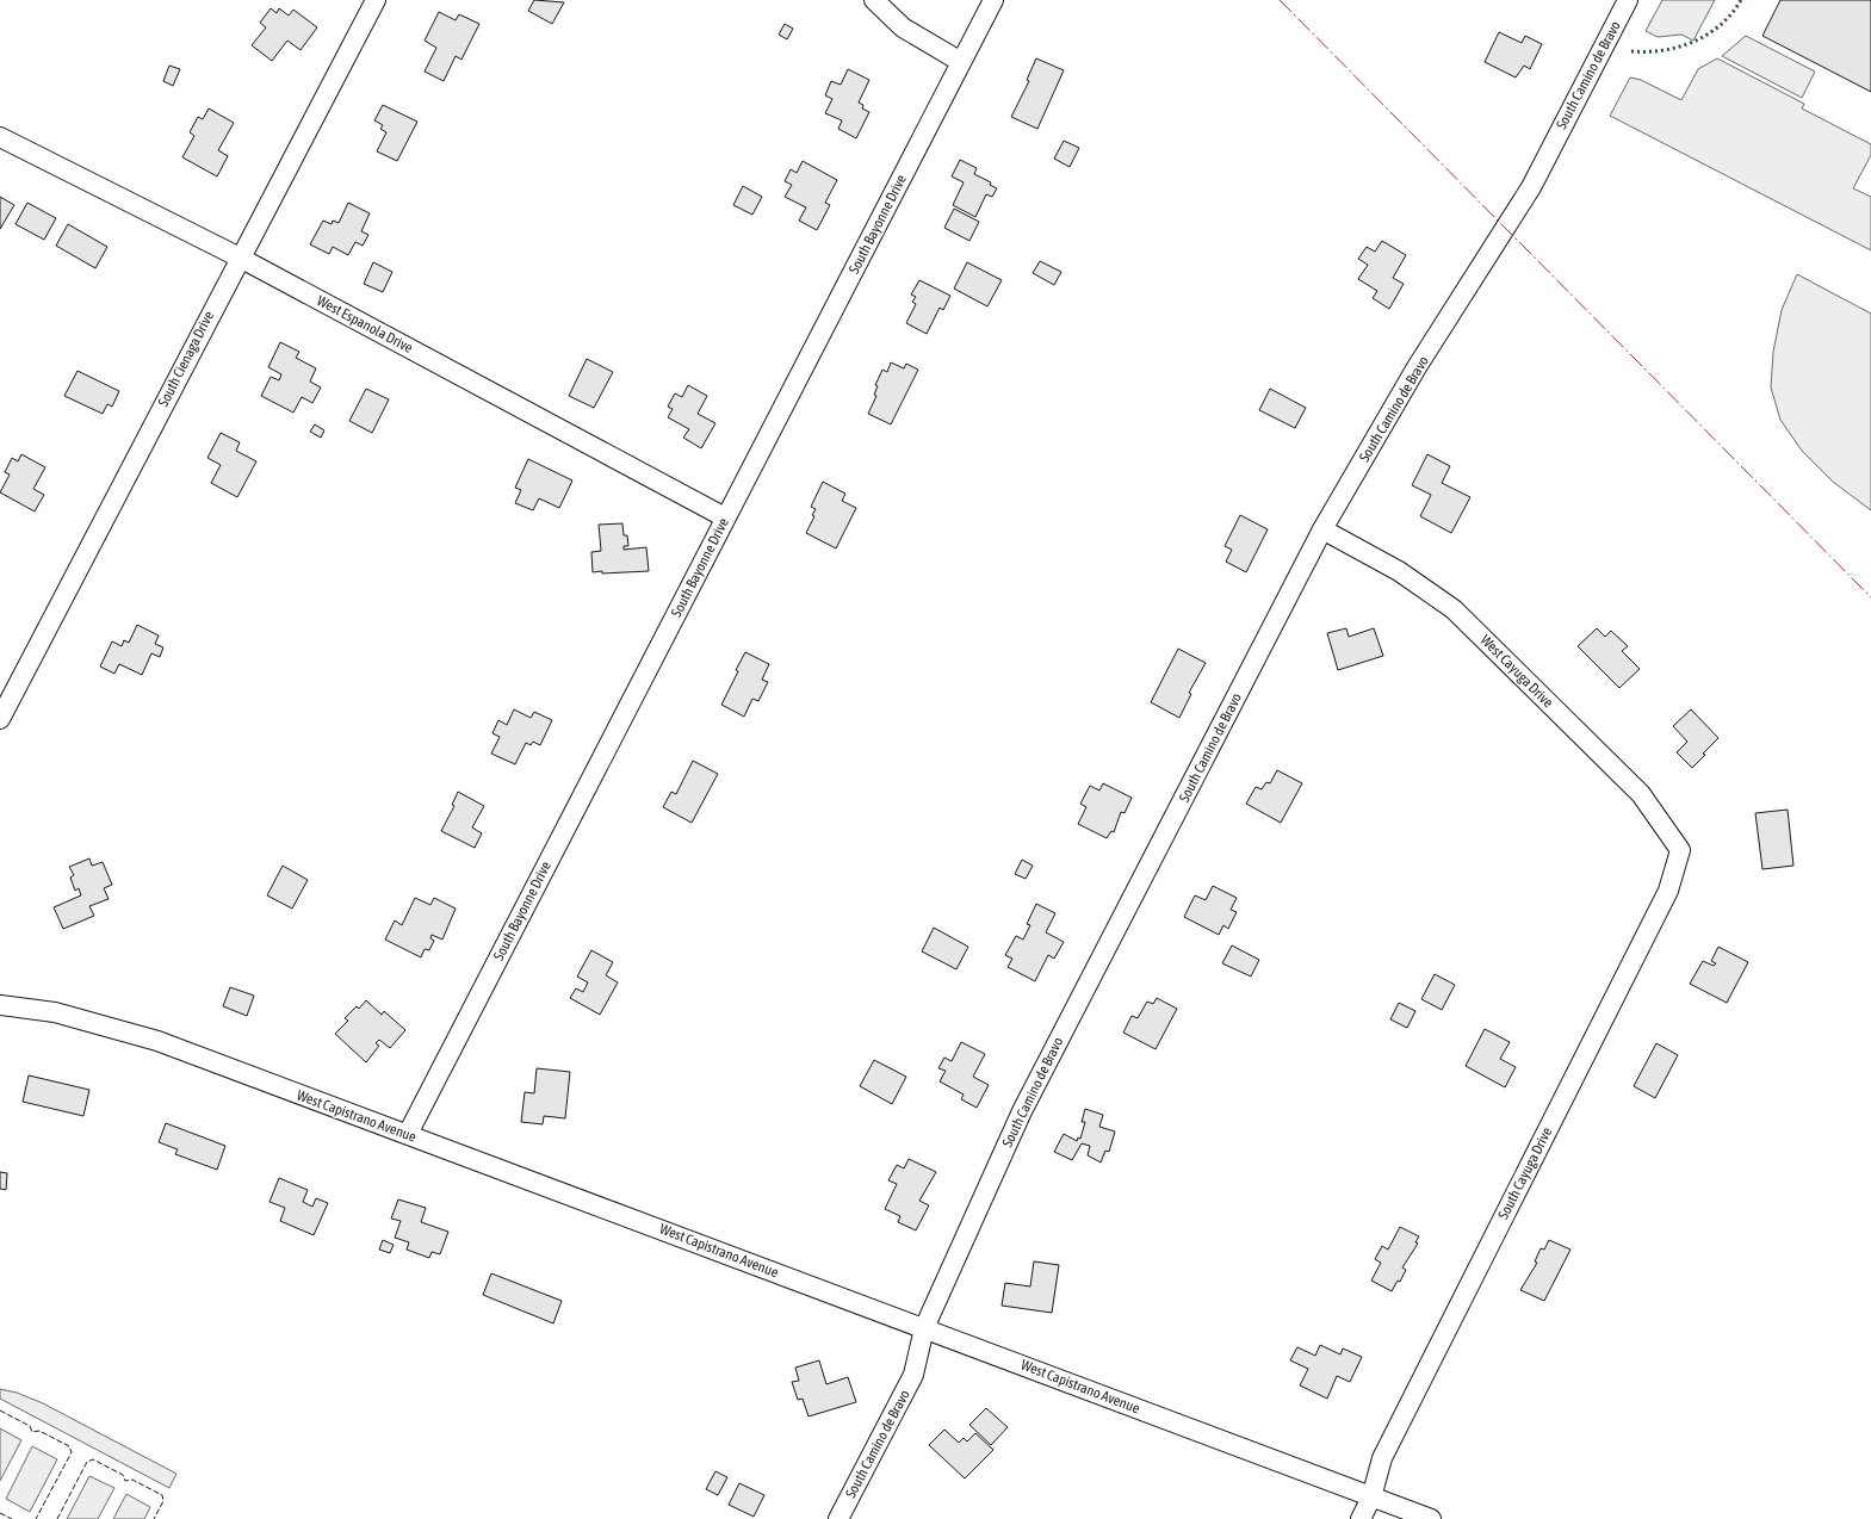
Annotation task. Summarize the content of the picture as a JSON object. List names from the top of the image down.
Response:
{
  "streets": {
    "street": [
      "South Camino de Bravo",
      "South Bayonne Drive",
      "West Espanola Drive",
      "South Cienaga Drive",
      "West Cayuga Drive",
      "West Capistrano Avenue",
      "South Cayuga Drive"
    ]
  },
  "crossings": [
    ["South Camino de Bravo", "West Cayuga Drive"],
    ["South Camino de Bravo", "West Capistrano Avenue"],
    ["South Bayonne Drive", "West Espanola Drive"],
    ["South Bayonne Drive", "West Capistrano Avenue"],
    ["West Espanola Drive", "South Cienaga Drive"],
    ["West Cayuga Drive", "South Cayuga Drive"],
    ["West Capistrano Avenue", "South Cayuga Drive"]
  ]
}
